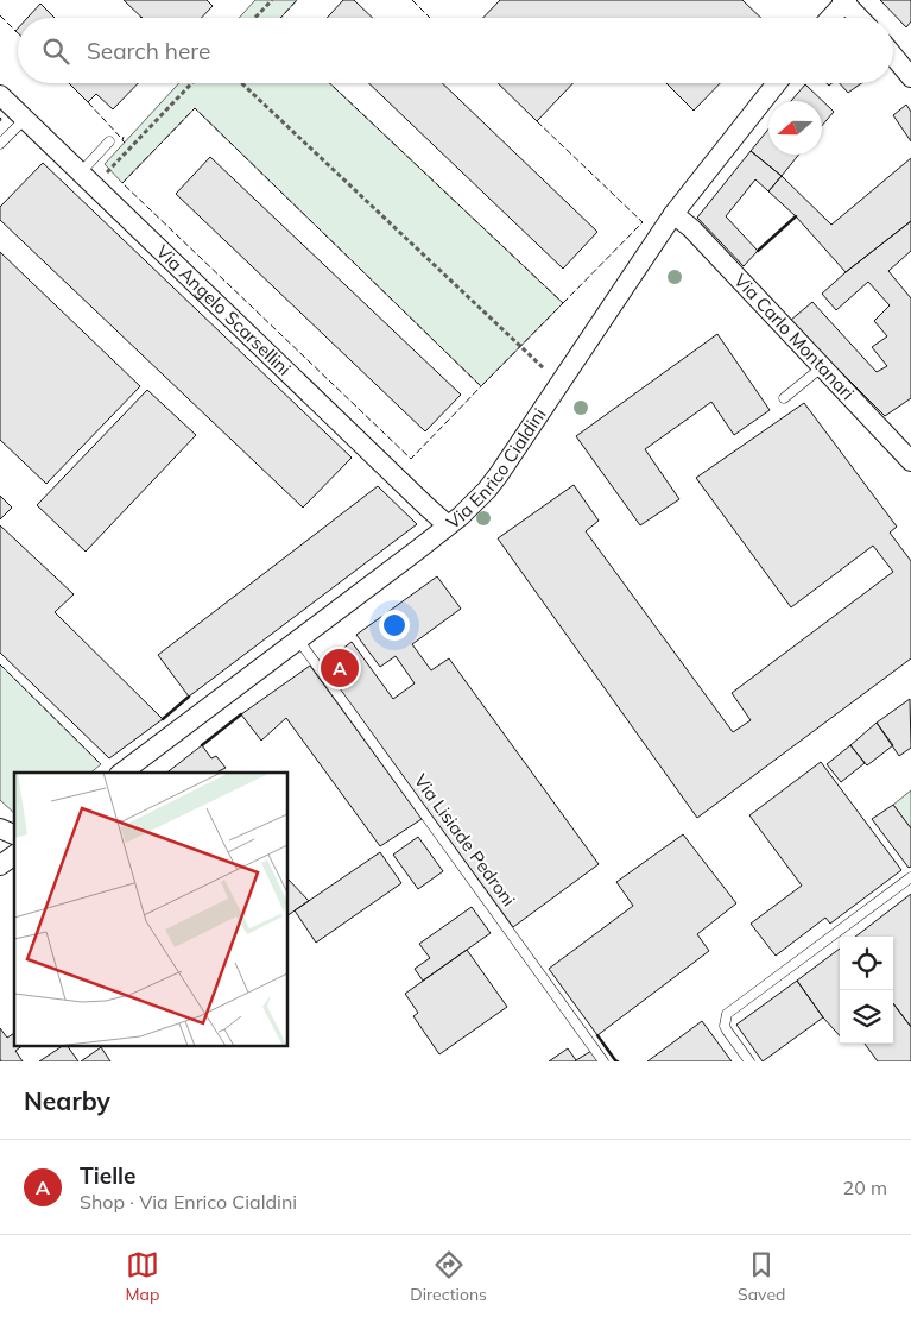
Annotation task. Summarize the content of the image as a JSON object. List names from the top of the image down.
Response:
{
  "streets": {
    "street": ["Via Angelo Scarsellini", "Via Carlo Montanari", "Via Enrico Cialdini"],
    "lane": ["Via Lisiade Pedroni"]
  },
  "crossings": [
    ["Via Angelo Scarsellini", "Via Enrico Cialdini"],
    ["Via Carlo Montanari", "Via Enrico Cialdini"],
    ["Via Enrico Cialdini", "Via Lisiade Pedroni"]
  ],
  "north": "left",
  "page": {
    "search": "Search here",
    "pins": "A",
    "heading": "Nearby",
    "list": [
      {
        "mark": "A",
        "name": "Tielle",
        "note": "Shop · Via Enrico Cialdini",
        "value": "20 m"
      }
    ],
    "nav": ["Map", "Directions", "Saved"]
  }
}
